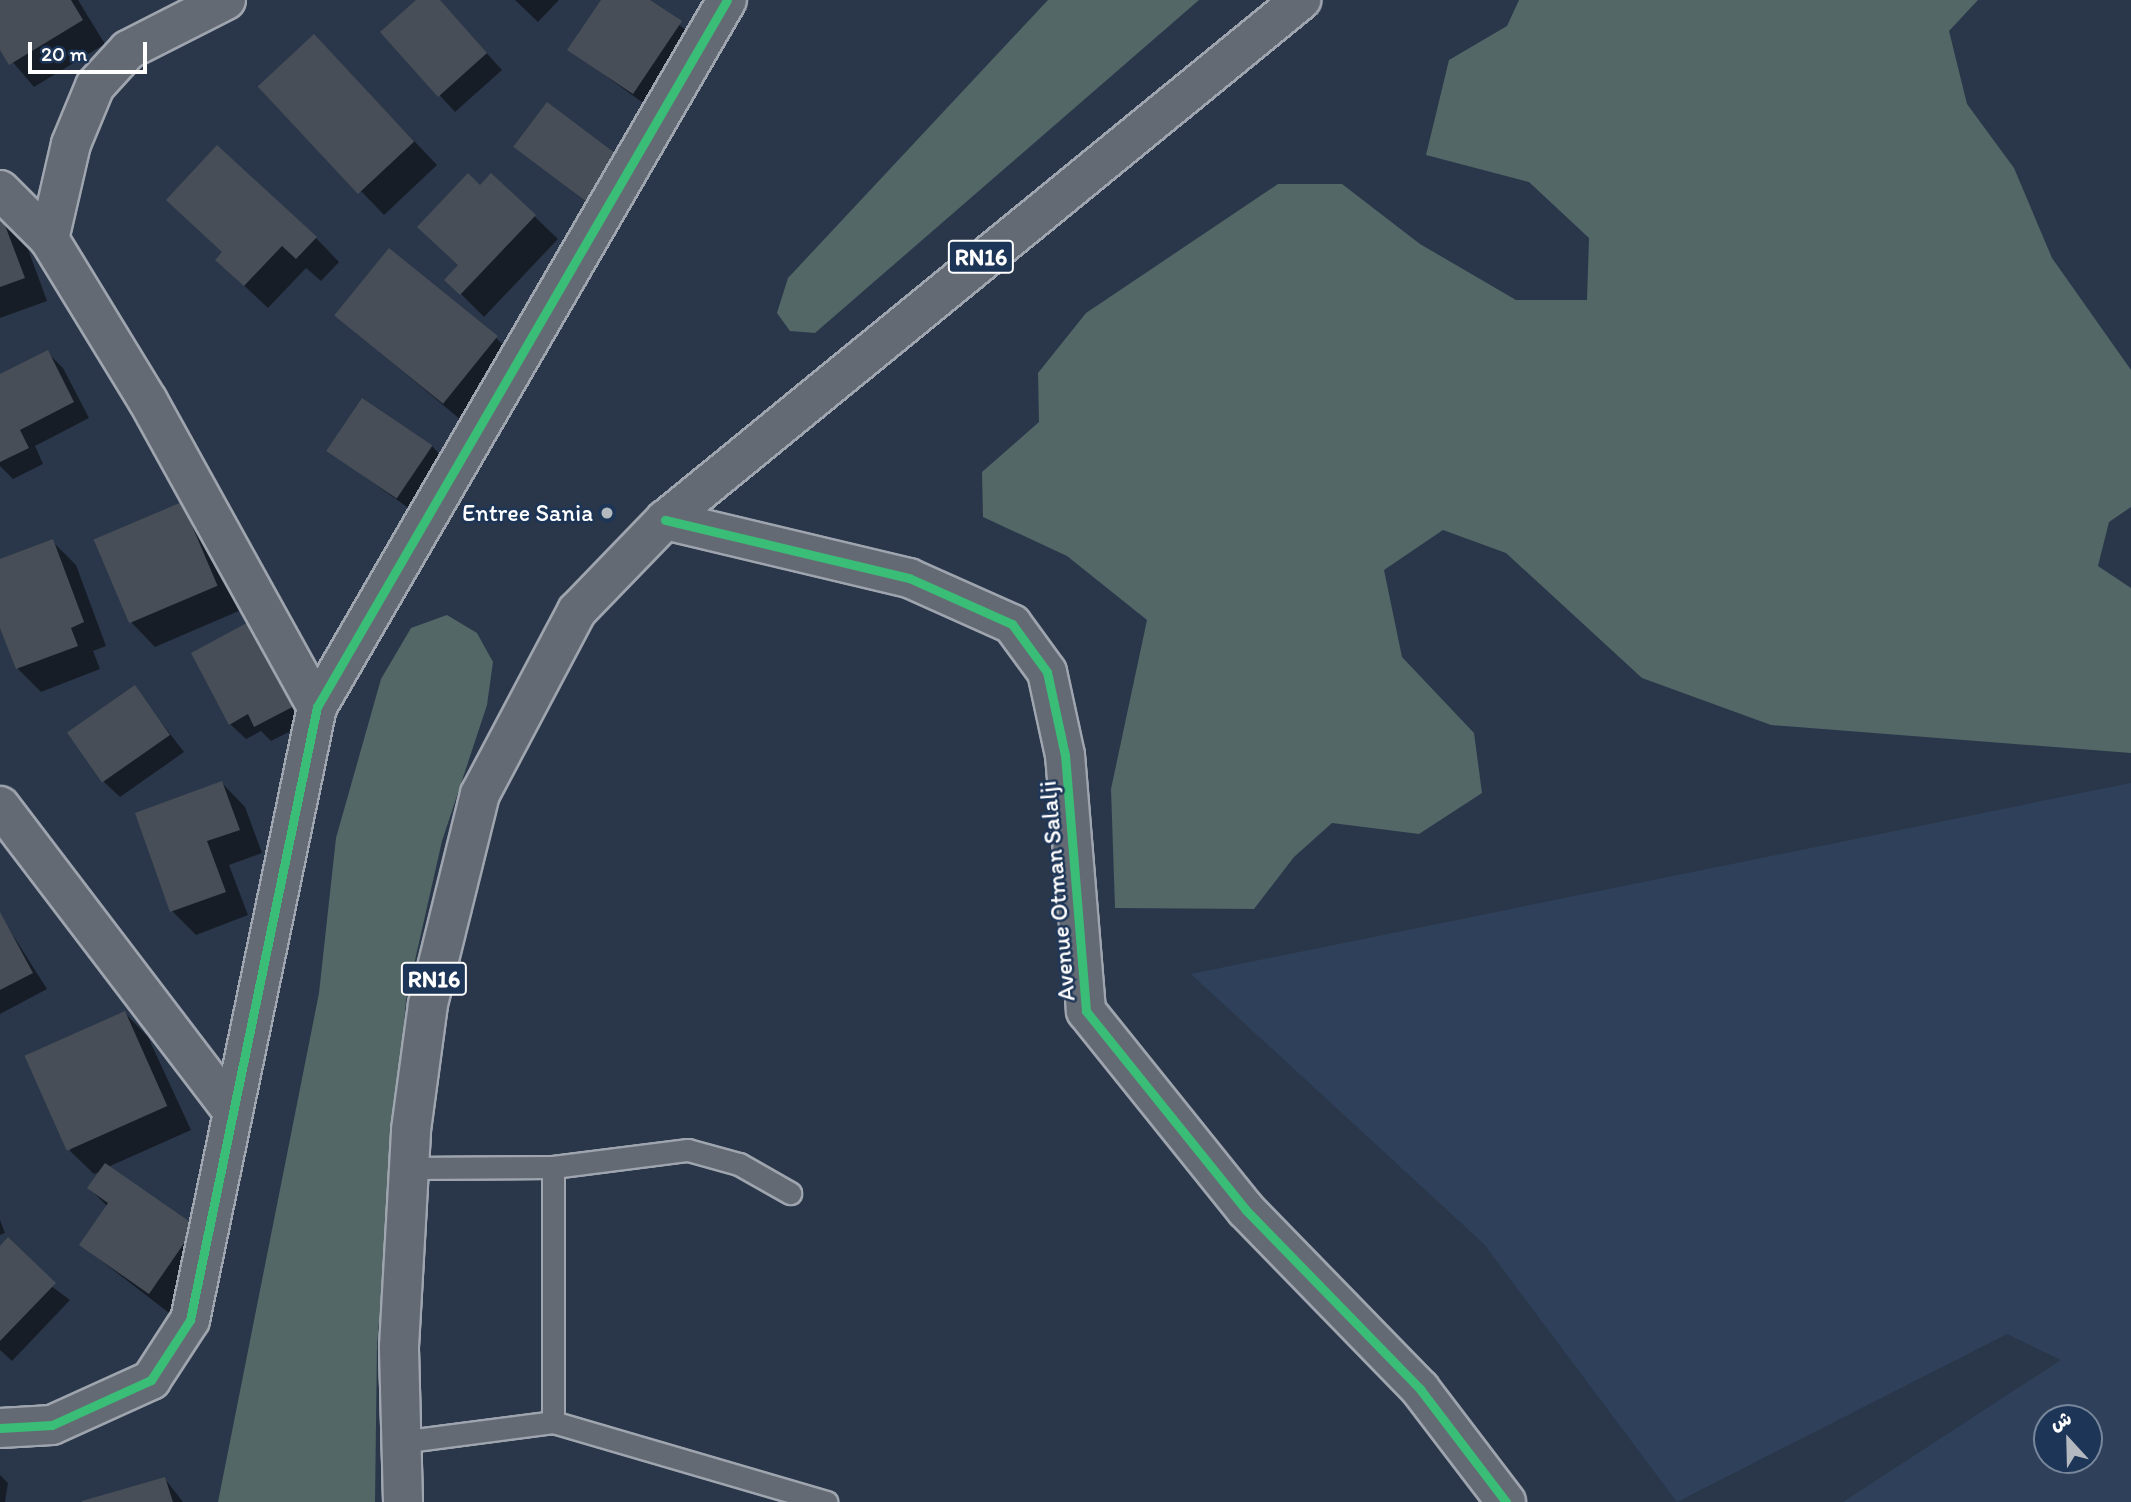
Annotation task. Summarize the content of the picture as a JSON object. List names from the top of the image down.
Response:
{
  "streets": {
    "street": ["RN16", "Avenue Otman Salalji"]
  },
  "crossings": [
    ["RN16", "Avenue Otman Salalji"]
  ],
  "places": ["Entree Sania"],
  "scale_bar": "20 m",
  "north": "top"
}
